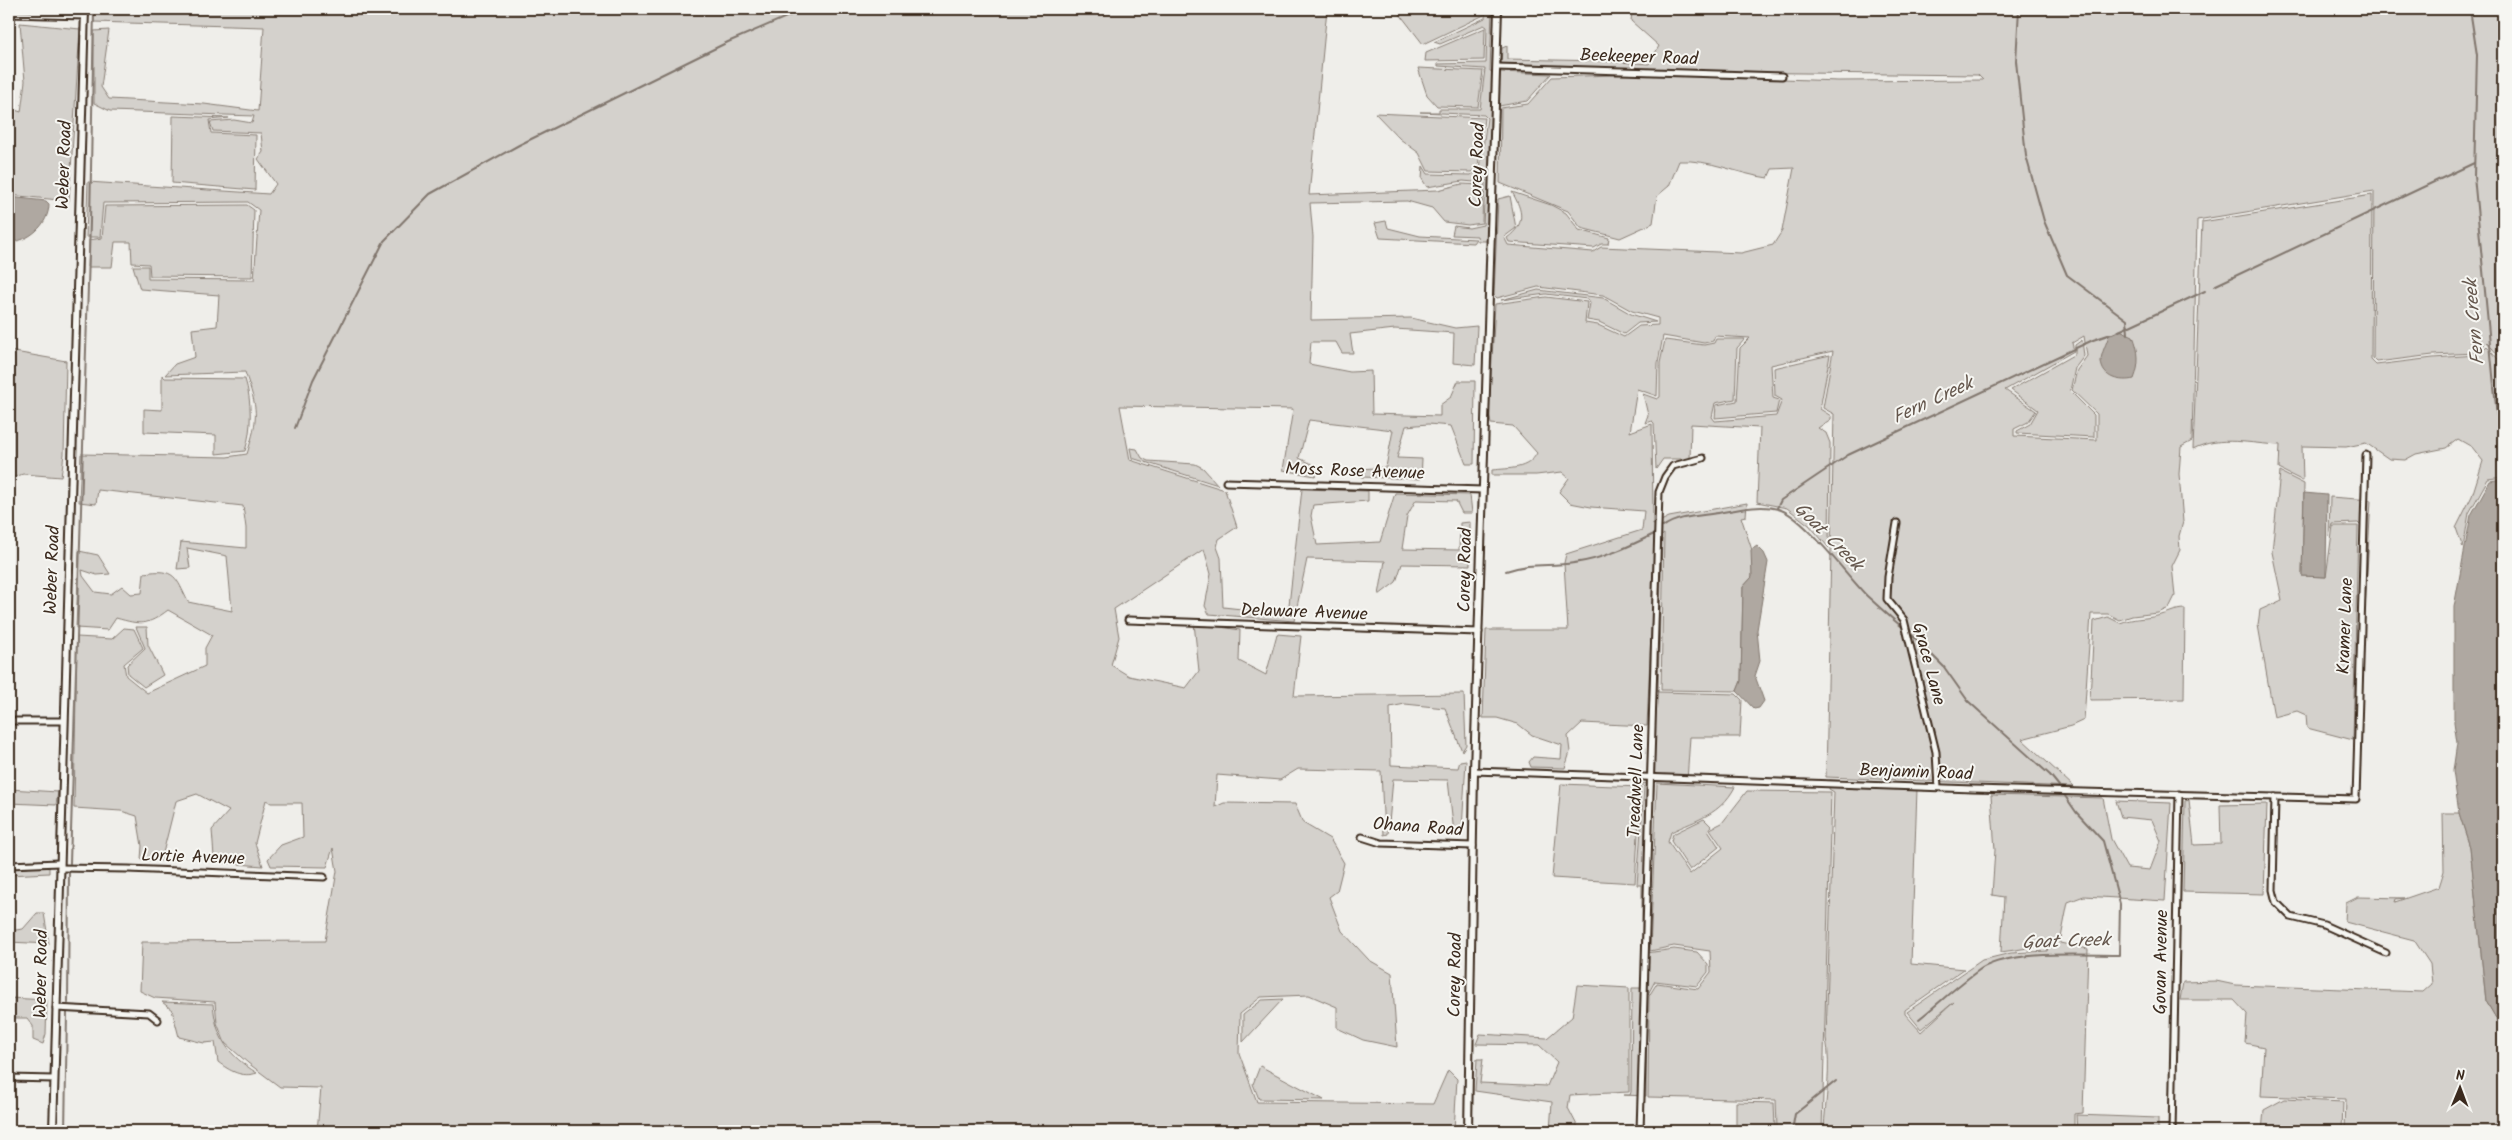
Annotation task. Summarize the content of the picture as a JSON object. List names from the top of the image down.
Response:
{
  "streets": {
    "street": [
      "Beekeeper Road",
      "Weber Road",
      "Corey Road",
      "Moss Rose Avenue",
      "Delaware Avenue",
      "Kramer Lane",
      "Grace Lane",
      "Benjamin Road",
      "Treadwell Lane",
      "Ohana Road",
      "Lortie Avenue",
      "Govan Avenue"
    ]
  },
  "crossings": [
    ["Beekeeper Road", "Corey Road"],
    ["Weber Road", "Lortie Avenue"],
    ["Corey Road", "Moss Rose Avenue"],
    ["Corey Road", "Delaware Avenue"],
    ["Corey Road", "Benjamin Road"],
    ["Corey Road", "Ohana Road"],
    ["Kramer Lane", "Benjamin Road"],
    ["Grace Lane", "Benjamin Road"],
    ["Benjamin Road", "Treadwell Lane"],
    ["Benjamin Road", "Govan Avenue"]
  ],
  "water": ["Fern Creek", "Goat Creek"],
  "north": "top"
}
